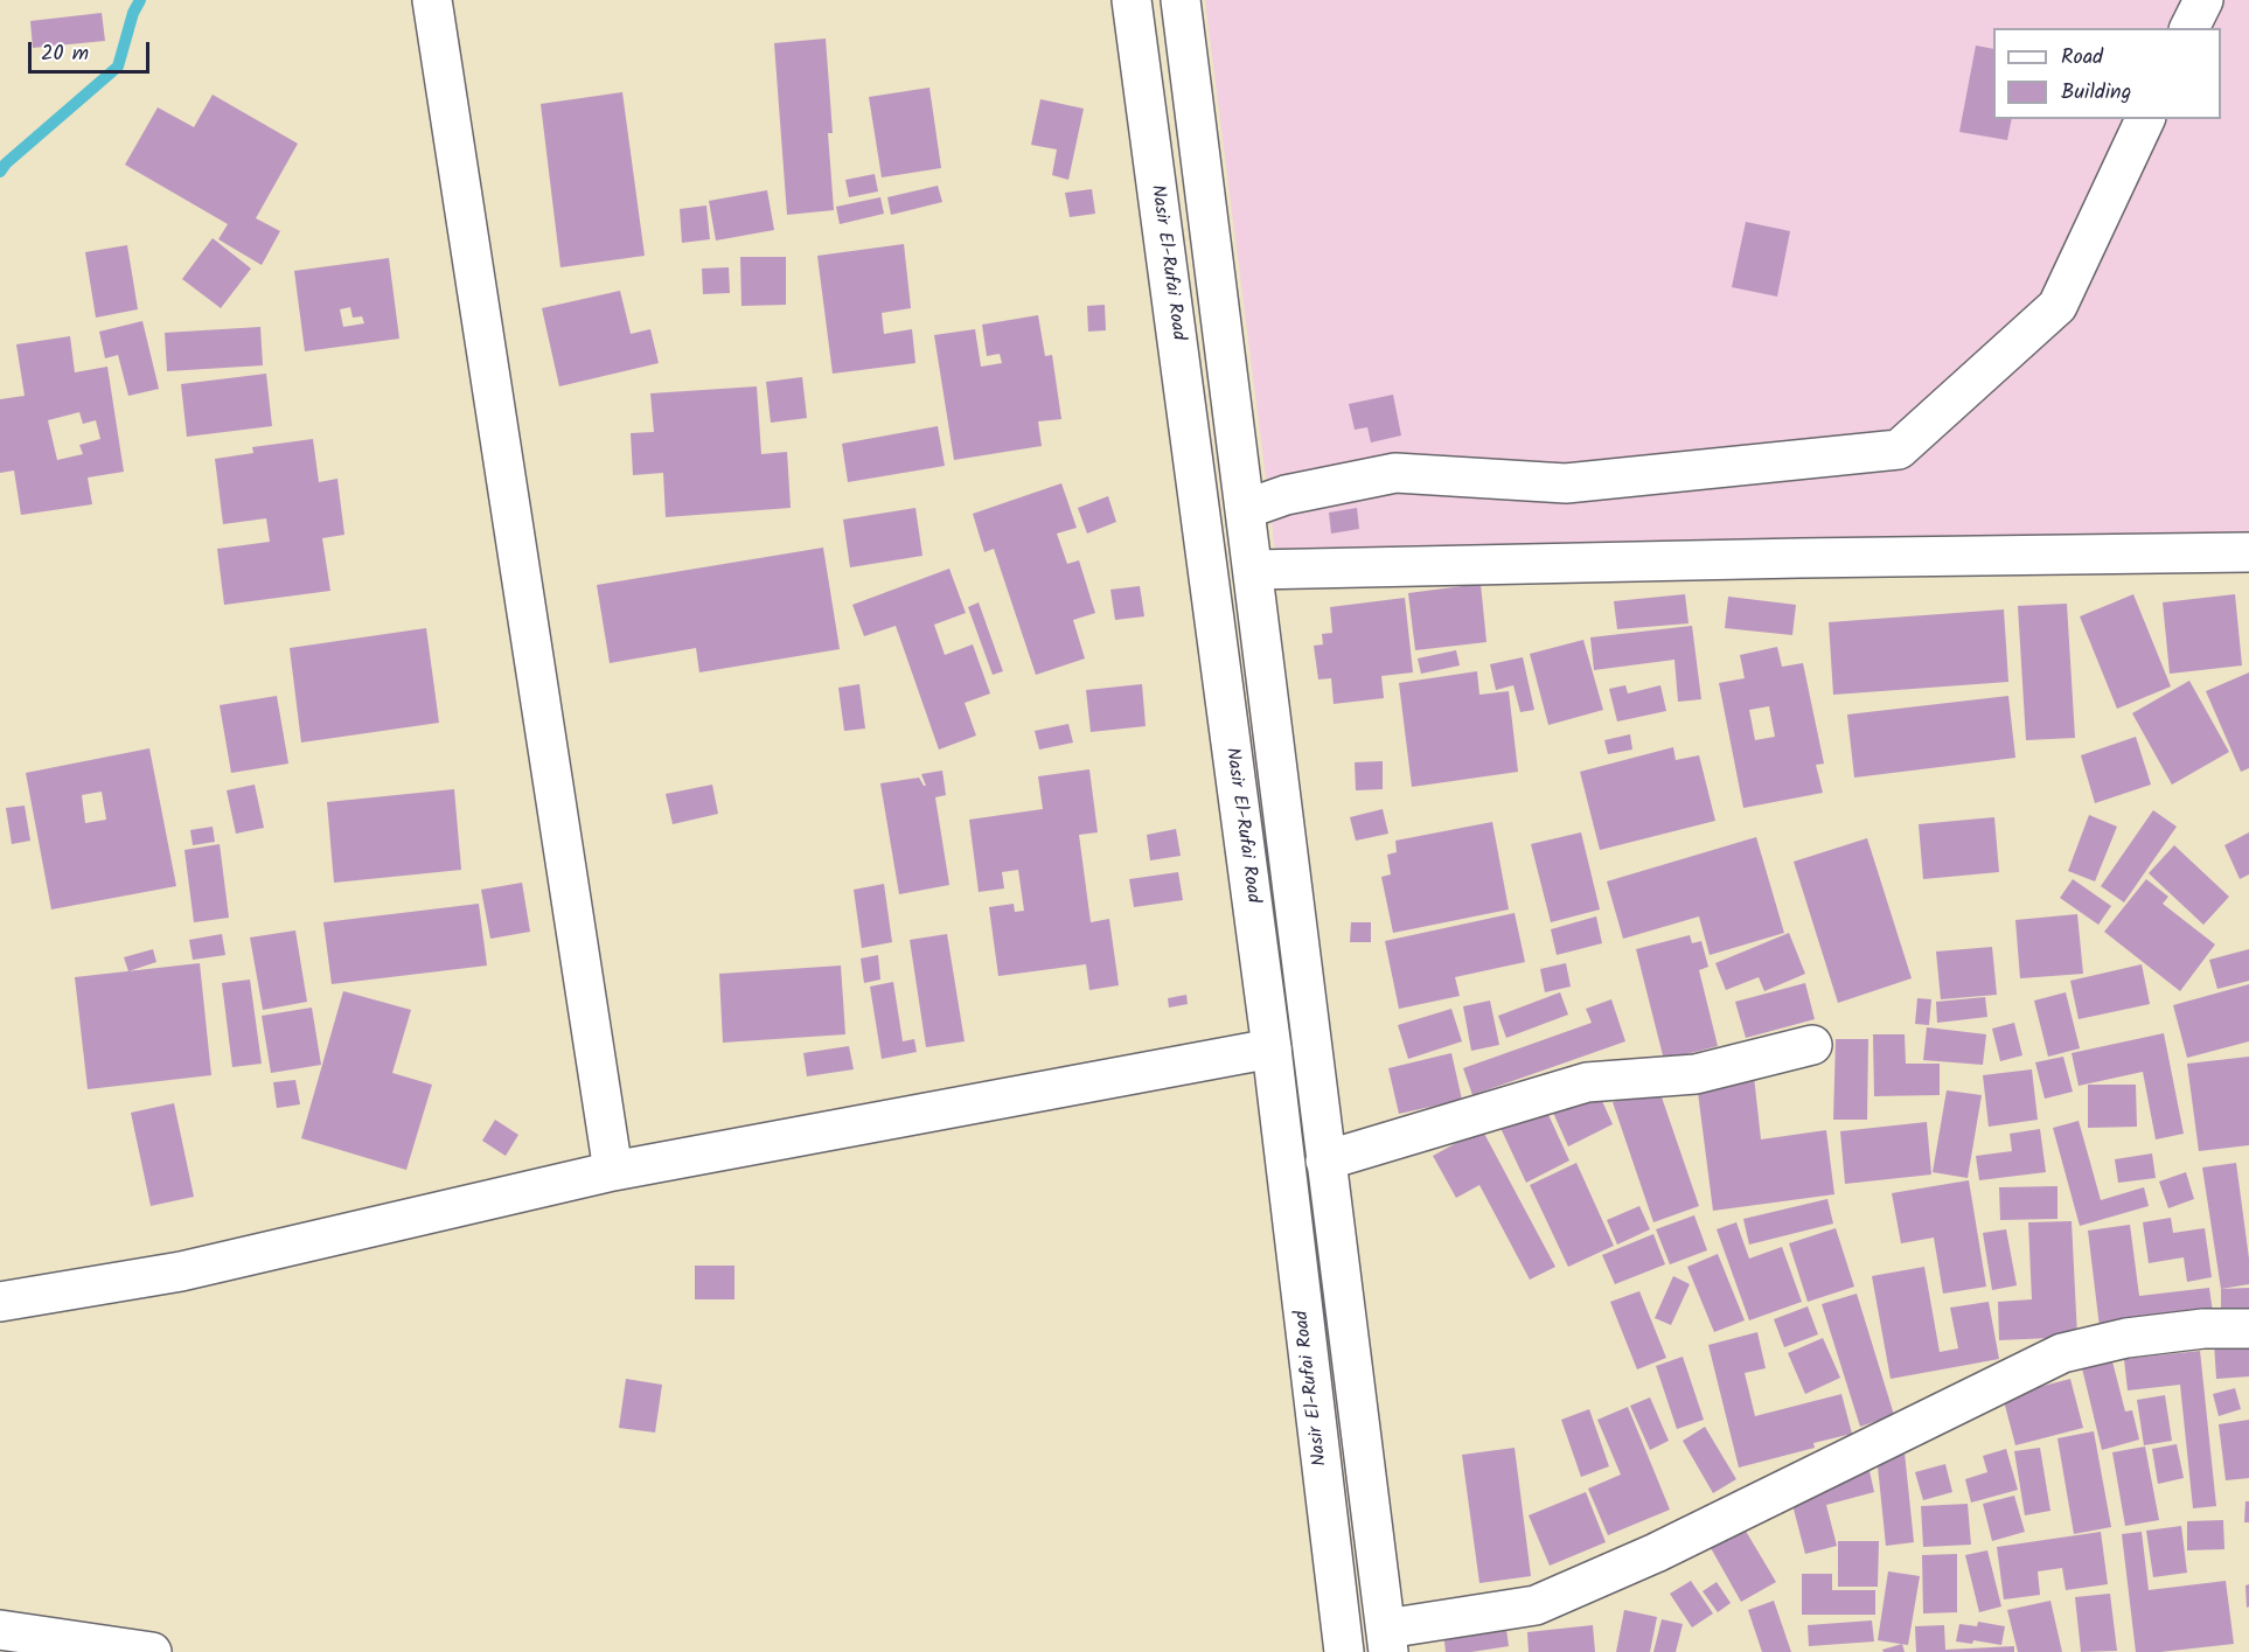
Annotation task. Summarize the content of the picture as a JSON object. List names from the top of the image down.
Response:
{
  "streets": {
    "street": ["Nasir El-Rufai Road"]
  },
  "legend": ["Road", "Building"],
  "scale_bar": "20 m"
}
